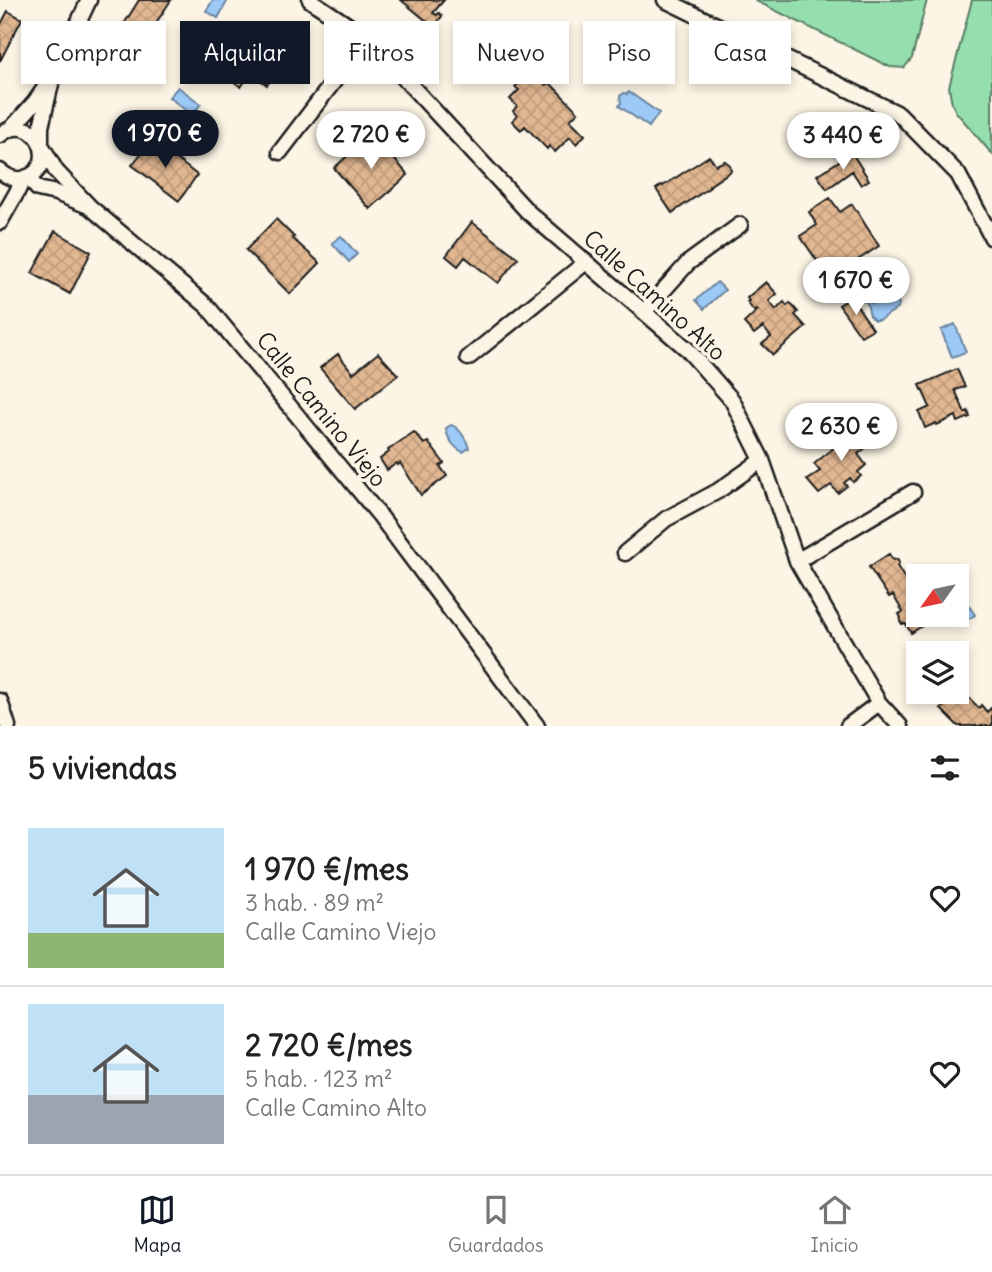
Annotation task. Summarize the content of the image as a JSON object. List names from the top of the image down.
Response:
{
  "streets": {
    "street": ["Calle Camino Alto", "Calle Camino Viejo"]
  },
  "north": "bottom left",
  "page": {
    "chip": [
      "Comprar",
      "Alquilar",
      "Filtros",
      "Nuevo",
      "Piso",
      "Casa"
    ],
    "price": [
      "1 970 €",
      "2 720 €",
      "3 440 €",
      "1 670 €",
      "2 630 €"
    ],
    "heading": "5 viviendas",
    "list": [
      {
        "name": "1 970 €/mes",
        "note": "3 hab. · 89 m² · Calle Camino Viejo"
      },
      {
        "name": "2 720 €/mes",
        "note": "5 hab. · 123 m² · Calle Camino Alto"
      }
    ],
    "tabs": ["Mapa", "Guardados", "Inicio"]
  }
}
